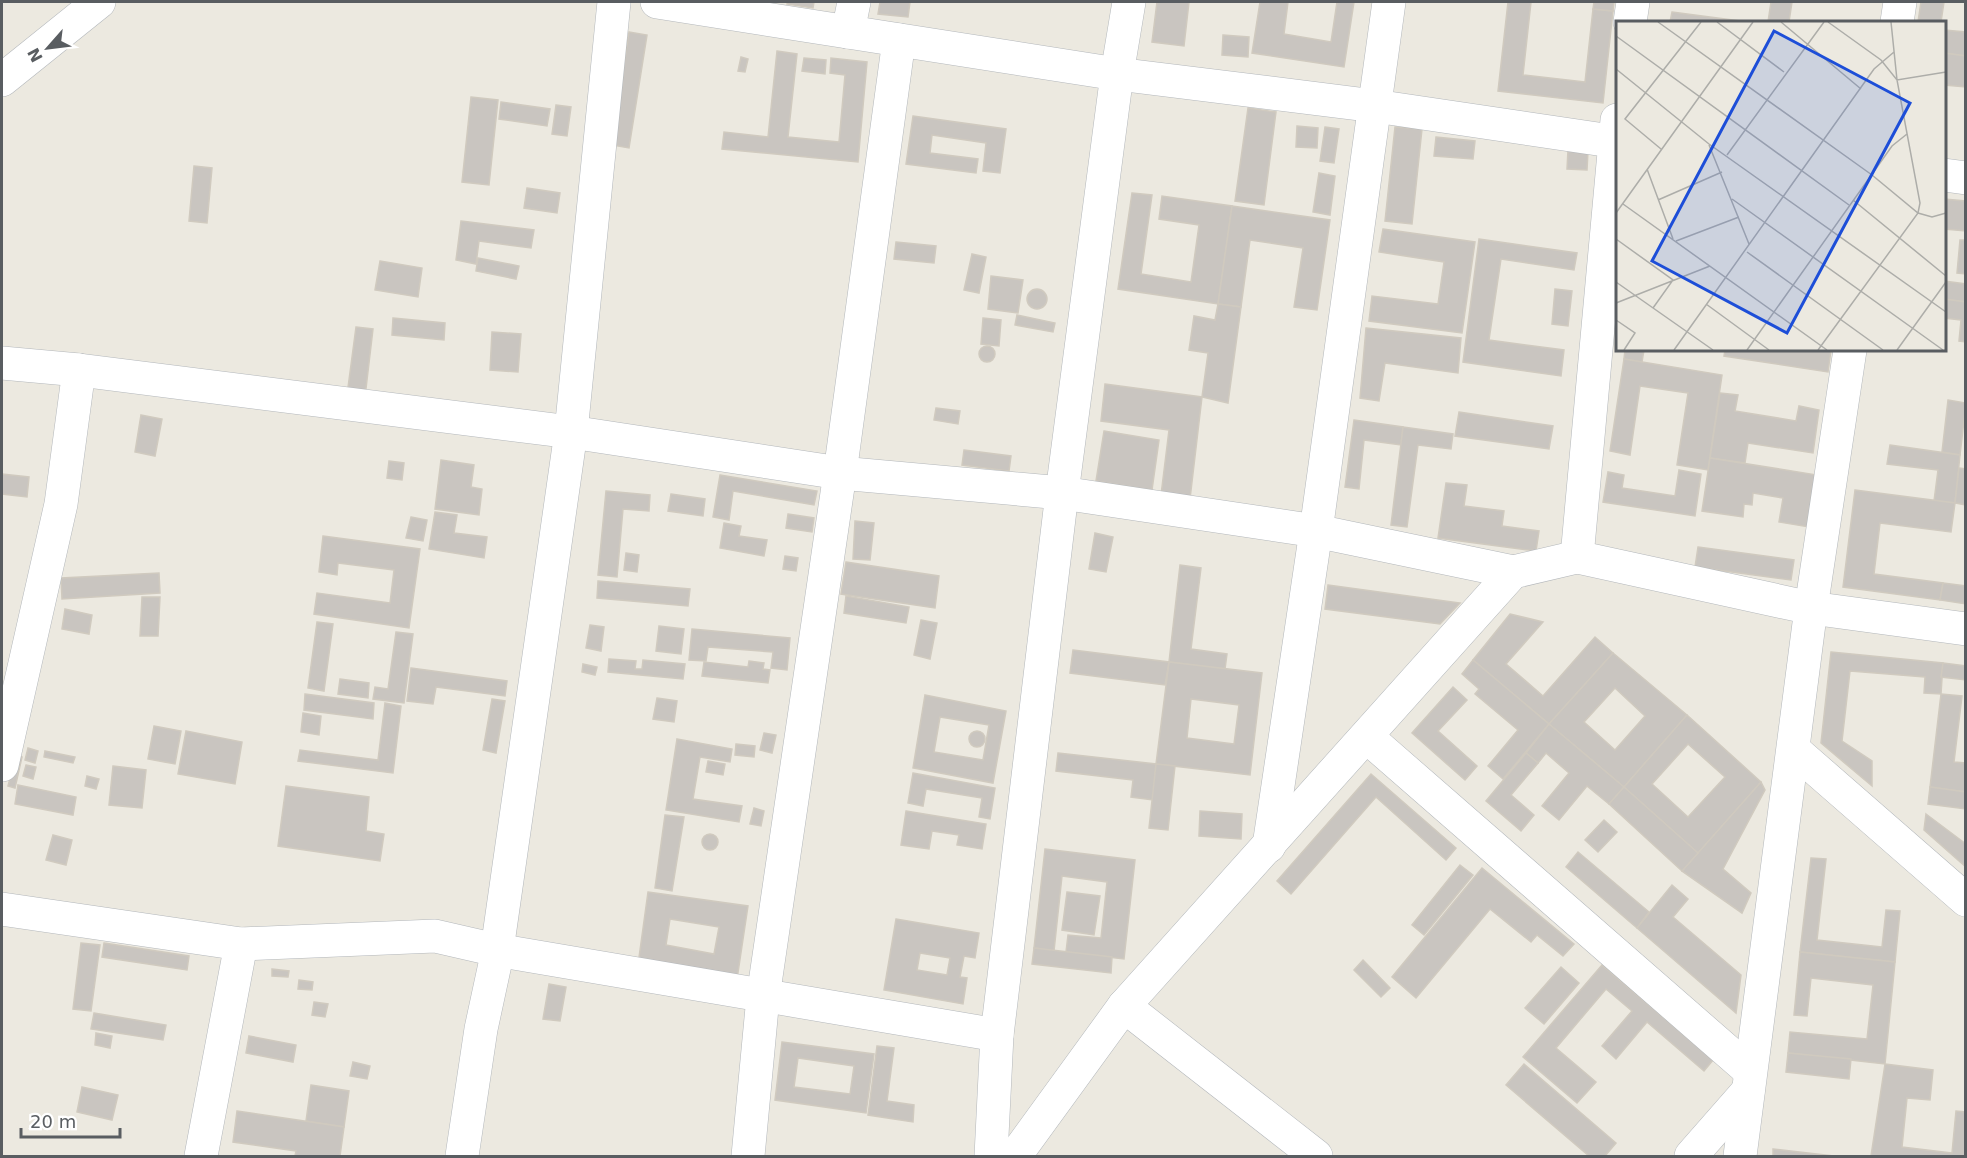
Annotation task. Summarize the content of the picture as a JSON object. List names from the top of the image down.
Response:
{
  "scale_bar": "20 m",
  "north": "bottom left"
}
